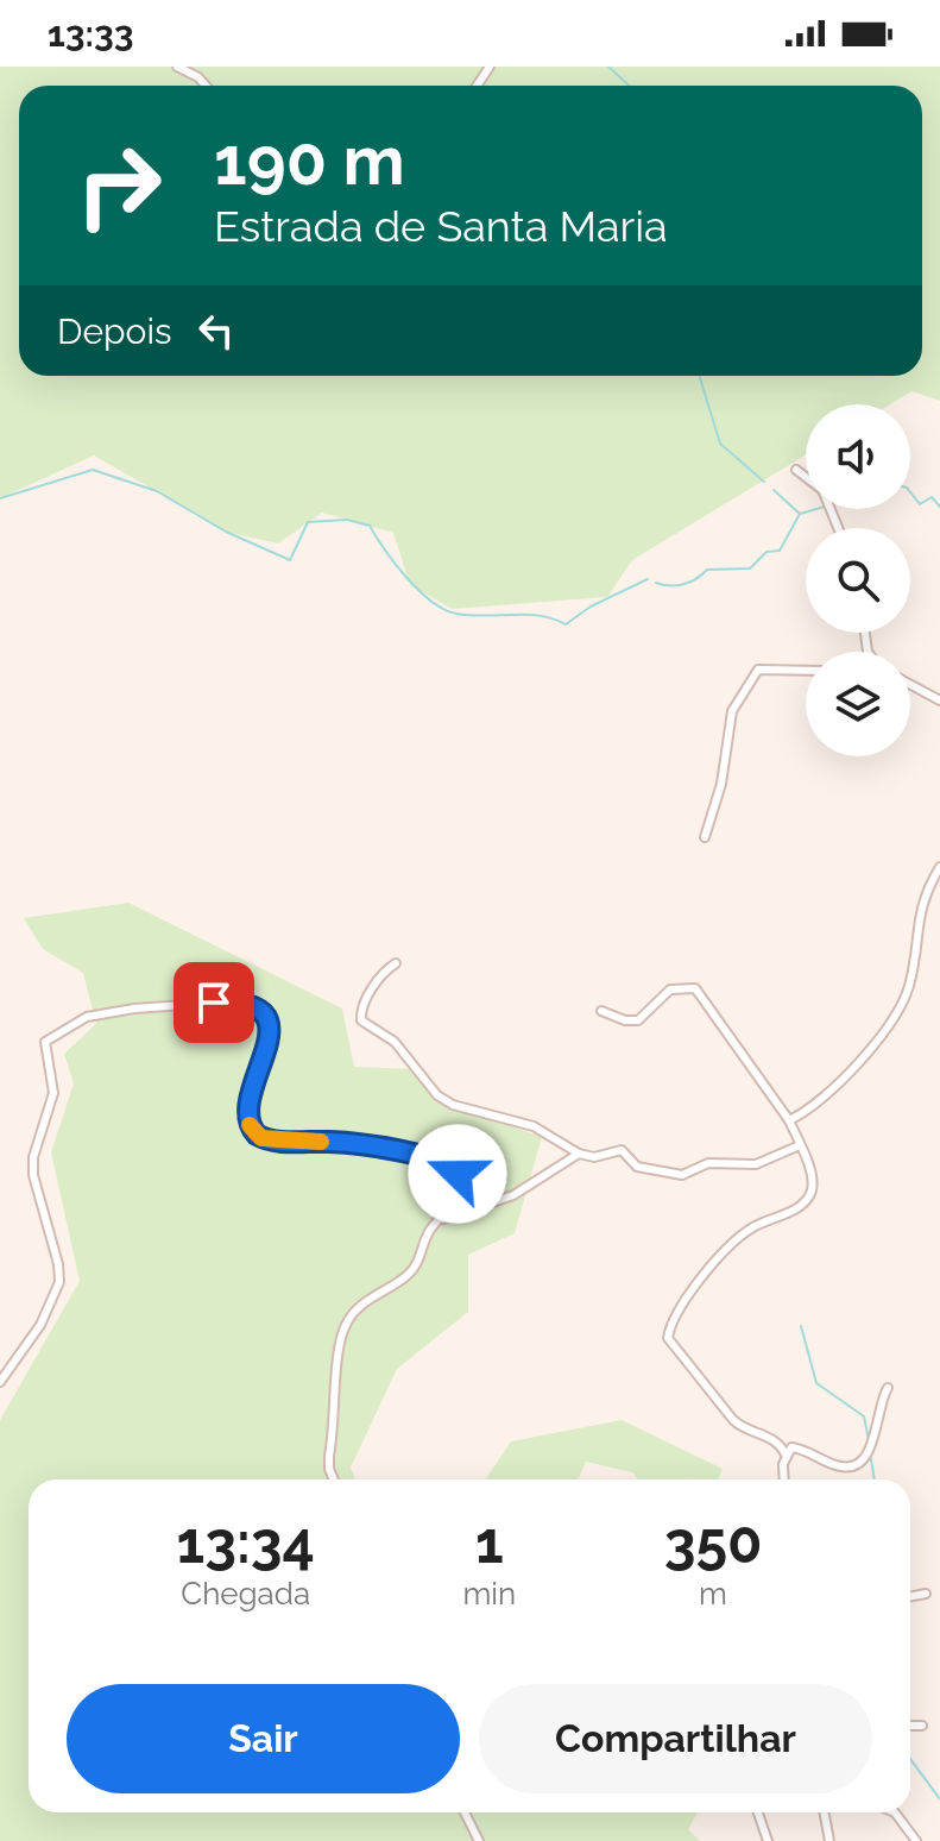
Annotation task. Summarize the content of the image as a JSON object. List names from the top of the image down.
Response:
{
  "page": {
    "status": "13:33",
    "turn": ["190 m", "Estrada de Santa Maria"],
    "then": "Depois",
    "eta": [
      "13:34",
      "Chegada",
      "1",
      "min",
      "350",
      "m"
    ],
    "buttons": ["Sair", "Compartilhar"]
  }
}
